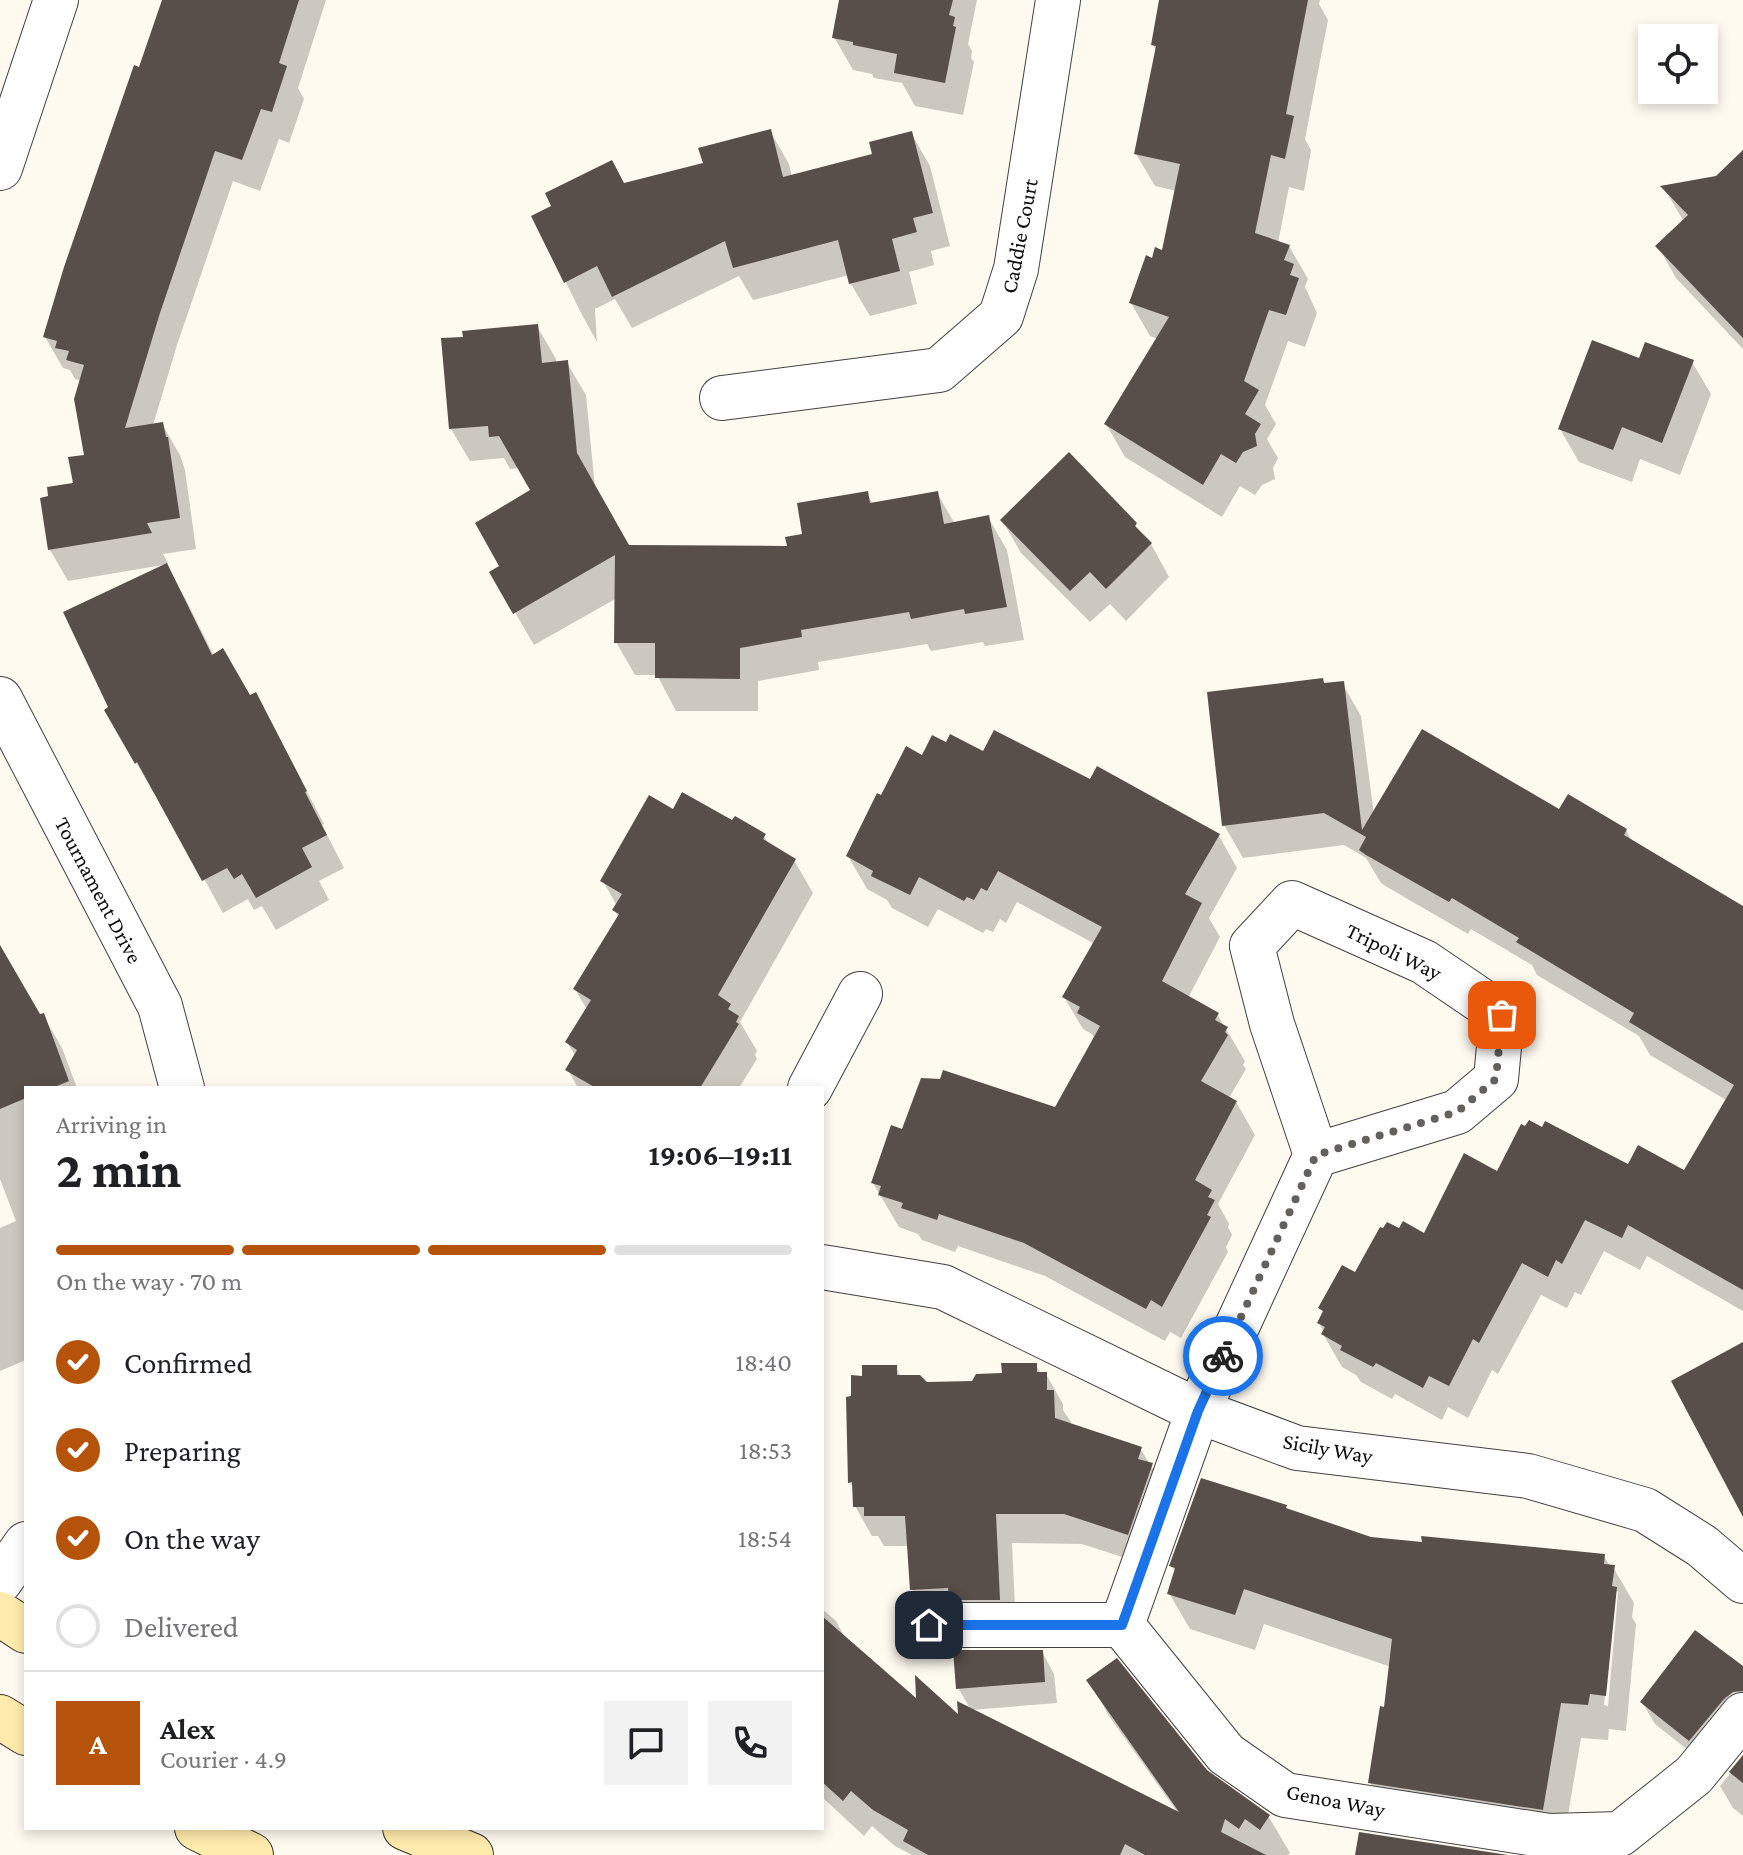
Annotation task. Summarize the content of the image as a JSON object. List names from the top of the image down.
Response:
{
  "streets": {
    "street": [
      "Caddie Court",
      "Tournament Drive",
      "Tripoli Way",
      "Sicily Way",
      "Genoa Way"
    ]
  },
  "page": {
    "heading": ["2 min", "Arriving in", "19:06–19:11"],
    "panel": ["Alex", "Courier · 4.9"],
    "bar": "On the way · 70 m",
    "list": [
      ["Confirmed", "18:40"],
      ["Preparing", "18:53"],
      ["On the way", "18:54"],
      "Delivered"
    ],
    "round": "A"
  }
}
